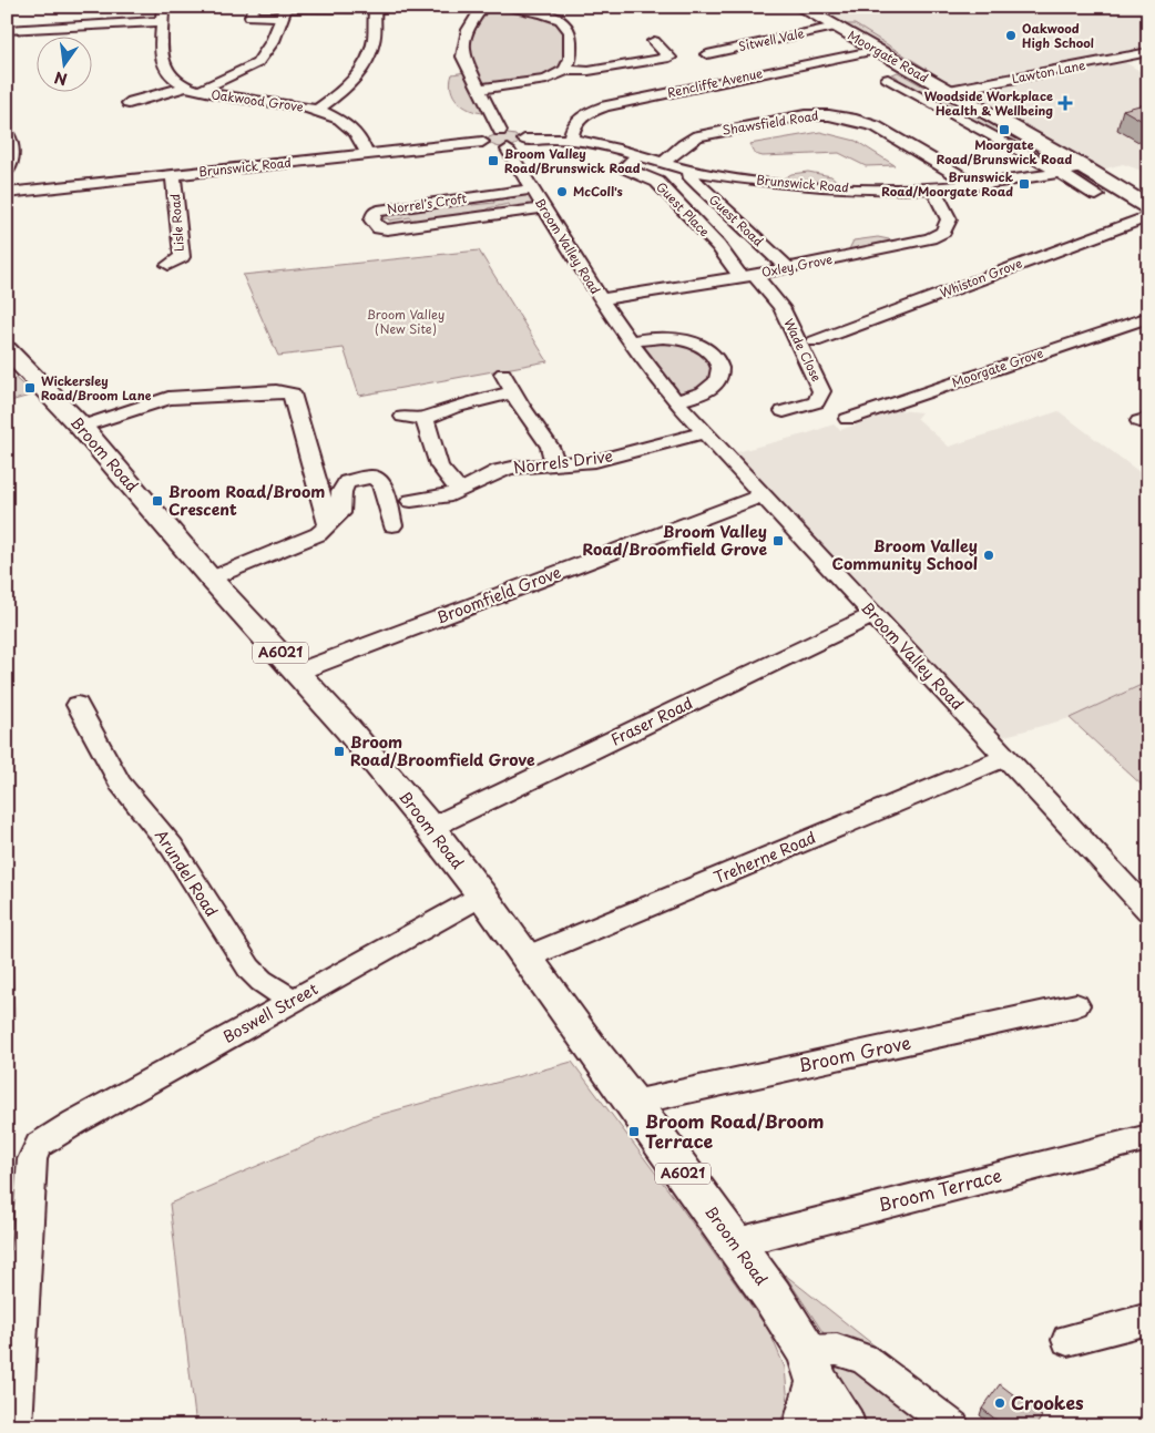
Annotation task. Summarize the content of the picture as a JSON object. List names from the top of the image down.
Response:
{
  "streets": {
    "main road": ["Moorgate Road", "Broom Road", "A6021"],
    "street": [
      "Sitwell Vale",
      "Lawton Lane",
      "Rencliffe Avenue",
      "Oakwood Grove",
      "Shawsfield Road",
      "Brunswick Road",
      "Norrel's Croft",
      "Guest Place",
      "Guest Road",
      "Lisle Road",
      "Broom Valley Road",
      "Oxley Grove",
      "Whiston Grove",
      "Wade Close",
      "Moorgate Grove",
      "Norrels Drive",
      "Broomfield Grove",
      "Fraser Road",
      "Treherne Road",
      "Arundel Road",
      "Boswell Street",
      "Broom Grove",
      "Broom Terrace"
    ]
  },
  "crossings": [
    ["Sitwell Vale", "Moorgate Road"],
    ["Moorgate Road", "Lawton Lane"],
    ["Moorgate Road", "Rencliffe Avenue"],
    ["Moorgate Road", "Brunswick Road"],
    ["Moorgate Road", "Whiston Grove"],
    ["Rencliffe Avenue", "Brunswick Road"],
    ["Oakwood Grove", "Brunswick Road"],
    ["Shawsfield Road", "Brunswick Road"],
    ["Brunswick Road", "Guest Place"],
    ["Brunswick Road", "Guest Road"],
    ["Brunswick Road", "Lisle Road"],
    ["Brunswick Road", "Oxley Grove"],
    ["Norrel's Croft", "Broom Valley Road"],
    ["Guest Place", "Oxley Grove"],
    ["Guest Place", "Wade Close"],
    ["Guest Road", "Oxley Grove"],
    ["Broom Valley Road", "Oxley Grove"],
    ["Broom Valley Road", "Norrels Drive"],
    ["Broom Valley Road", "Broomfield Grove"],
    ["Broom Valley Road", "Fraser Road"],
    ["Broom Valley Road", "Treherne Road"],
    ["Oxley Grove", "Wade Close"],
    ["Broom Road", "Broomfield Grove"],
    ["Broom Road", "Fraser Road"],
    ["Broom Road", "Treherne Road"],
    ["Broom Road", "Boswell Street"],
    ["Broom Road", "Broom Grove"],
    ["Broom Road", "Broom Terrace"],
    ["Arundel Road", "Boswell Street"]
  ],
  "parks": ["Broom Valley (New Site)"],
  "places": {
    "other": [
      "Oakwood High School",
      "McColl's",
      "Broom Valley Community School",
      "Crookes"
    ],
    "health": ["Woodside Workplace Health & Wellbeing"],
    "transit": [
      "Moorgate Road/Brunswick Road",
      "Broom Valley Road/Brunswick Road",
      "Brunswick Road/Moorgate Road",
      "Wickersley Road/Broom Lane",
      "Broom Road/Broom Crescent",
      "Broom Valley Road/Broomfield Grove",
      "Broom Road/Broomfield Grove",
      "Broom Road/Broom Terrace"
    ]
  },
  "north": "bottom"
}
